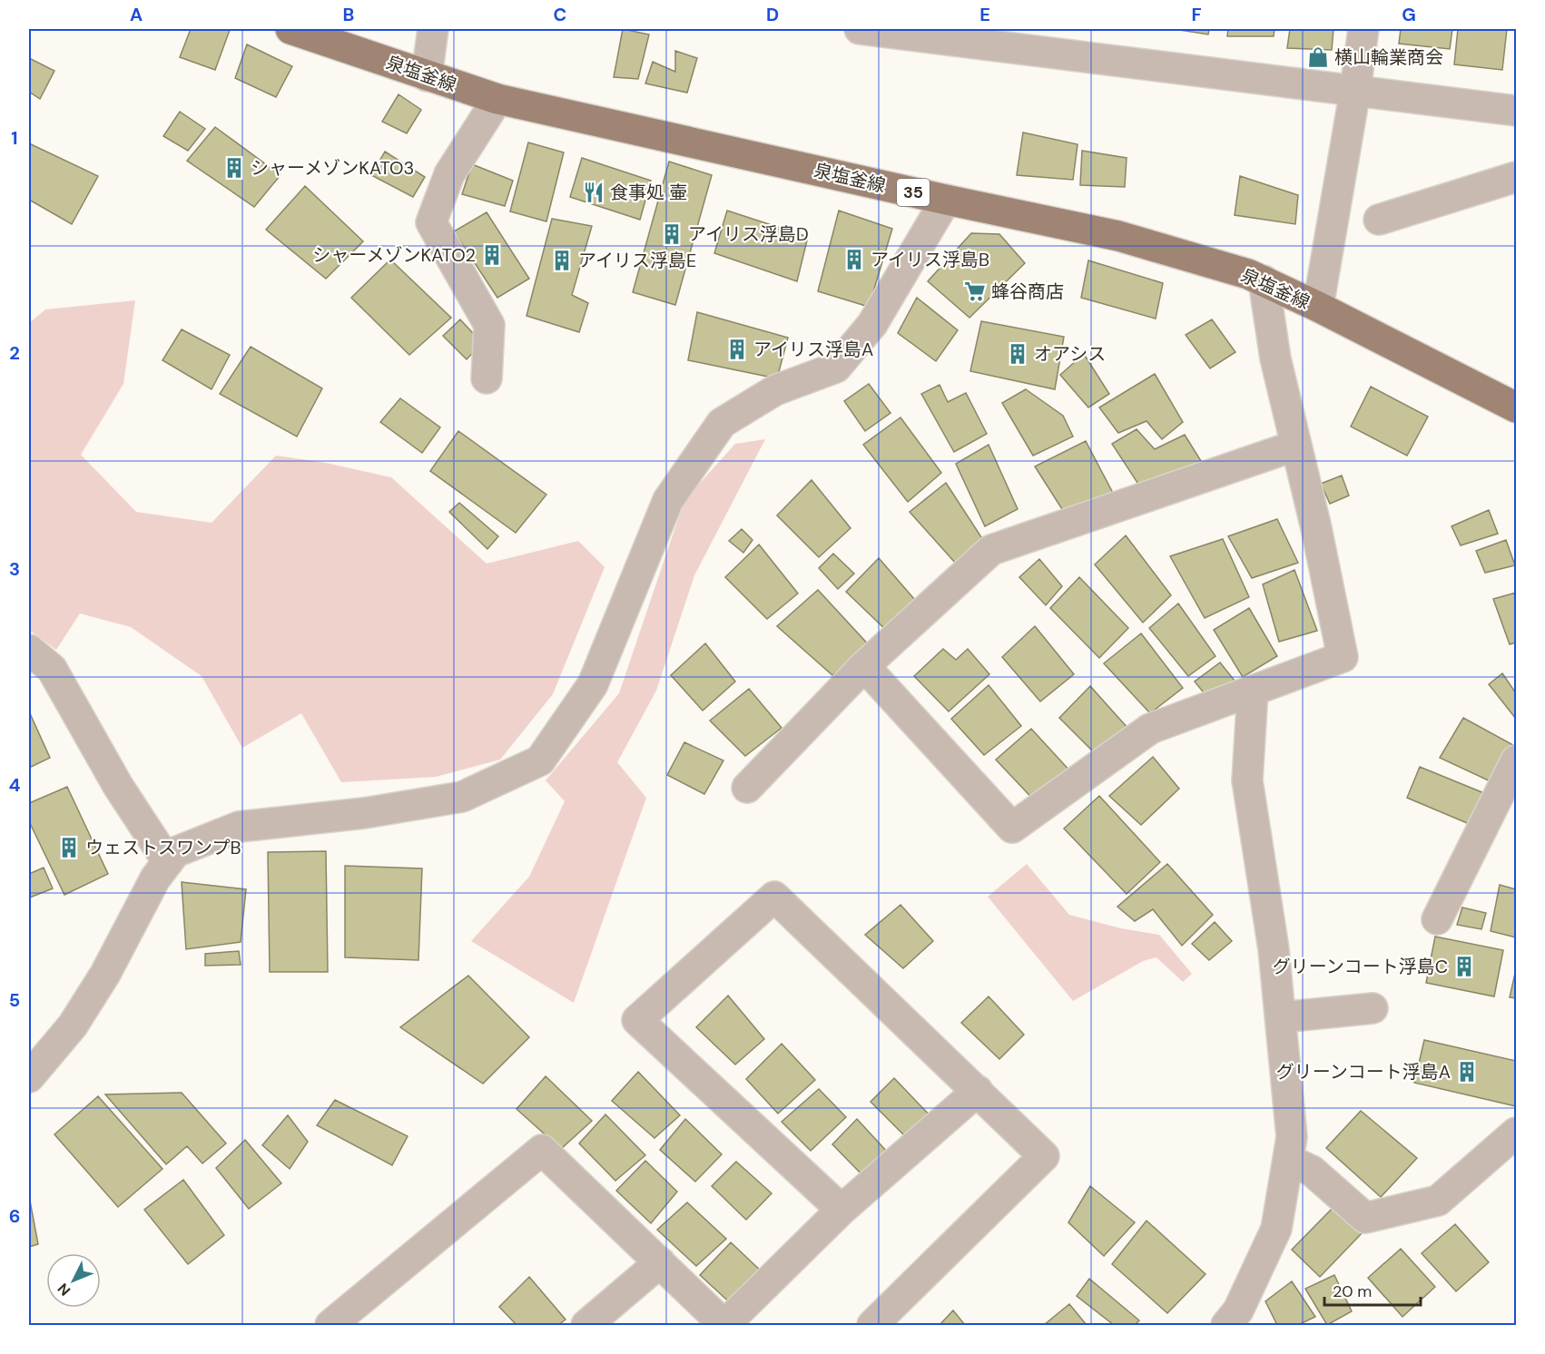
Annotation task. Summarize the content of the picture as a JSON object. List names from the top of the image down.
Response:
{
  "streets": {
    "main road": ["泉塩釜線", "35"]
  },
  "places": {
    "shop": ["横山輪業商会"],
    "building": [
      "シャーメゾンKATO3",
      "アイリス浮島D",
      "シャーメゾンKATO2",
      "アイリス浮島B",
      "アイリス浮島E",
      "アイリス浮島A",
      "オアシス",
      "ウェストスワンプB",
      "グリーンコート浮島C",
      "グリーンコート浮島A"
    ],
    "restaurant": ["食事処 壷"],
    "supermarket": ["蜂谷商店"]
  },
  "scale_bar": "20 m",
  "north": "bottom left",
  "grid": {
    "columns": [
      "A",
      "B",
      "C",
      "D",
      "E",
      "F",
      "G"
    ],
    "rows": [
      "1",
      "2",
      "3",
      "4",
      "5",
      "6"
    ]
  }
}
